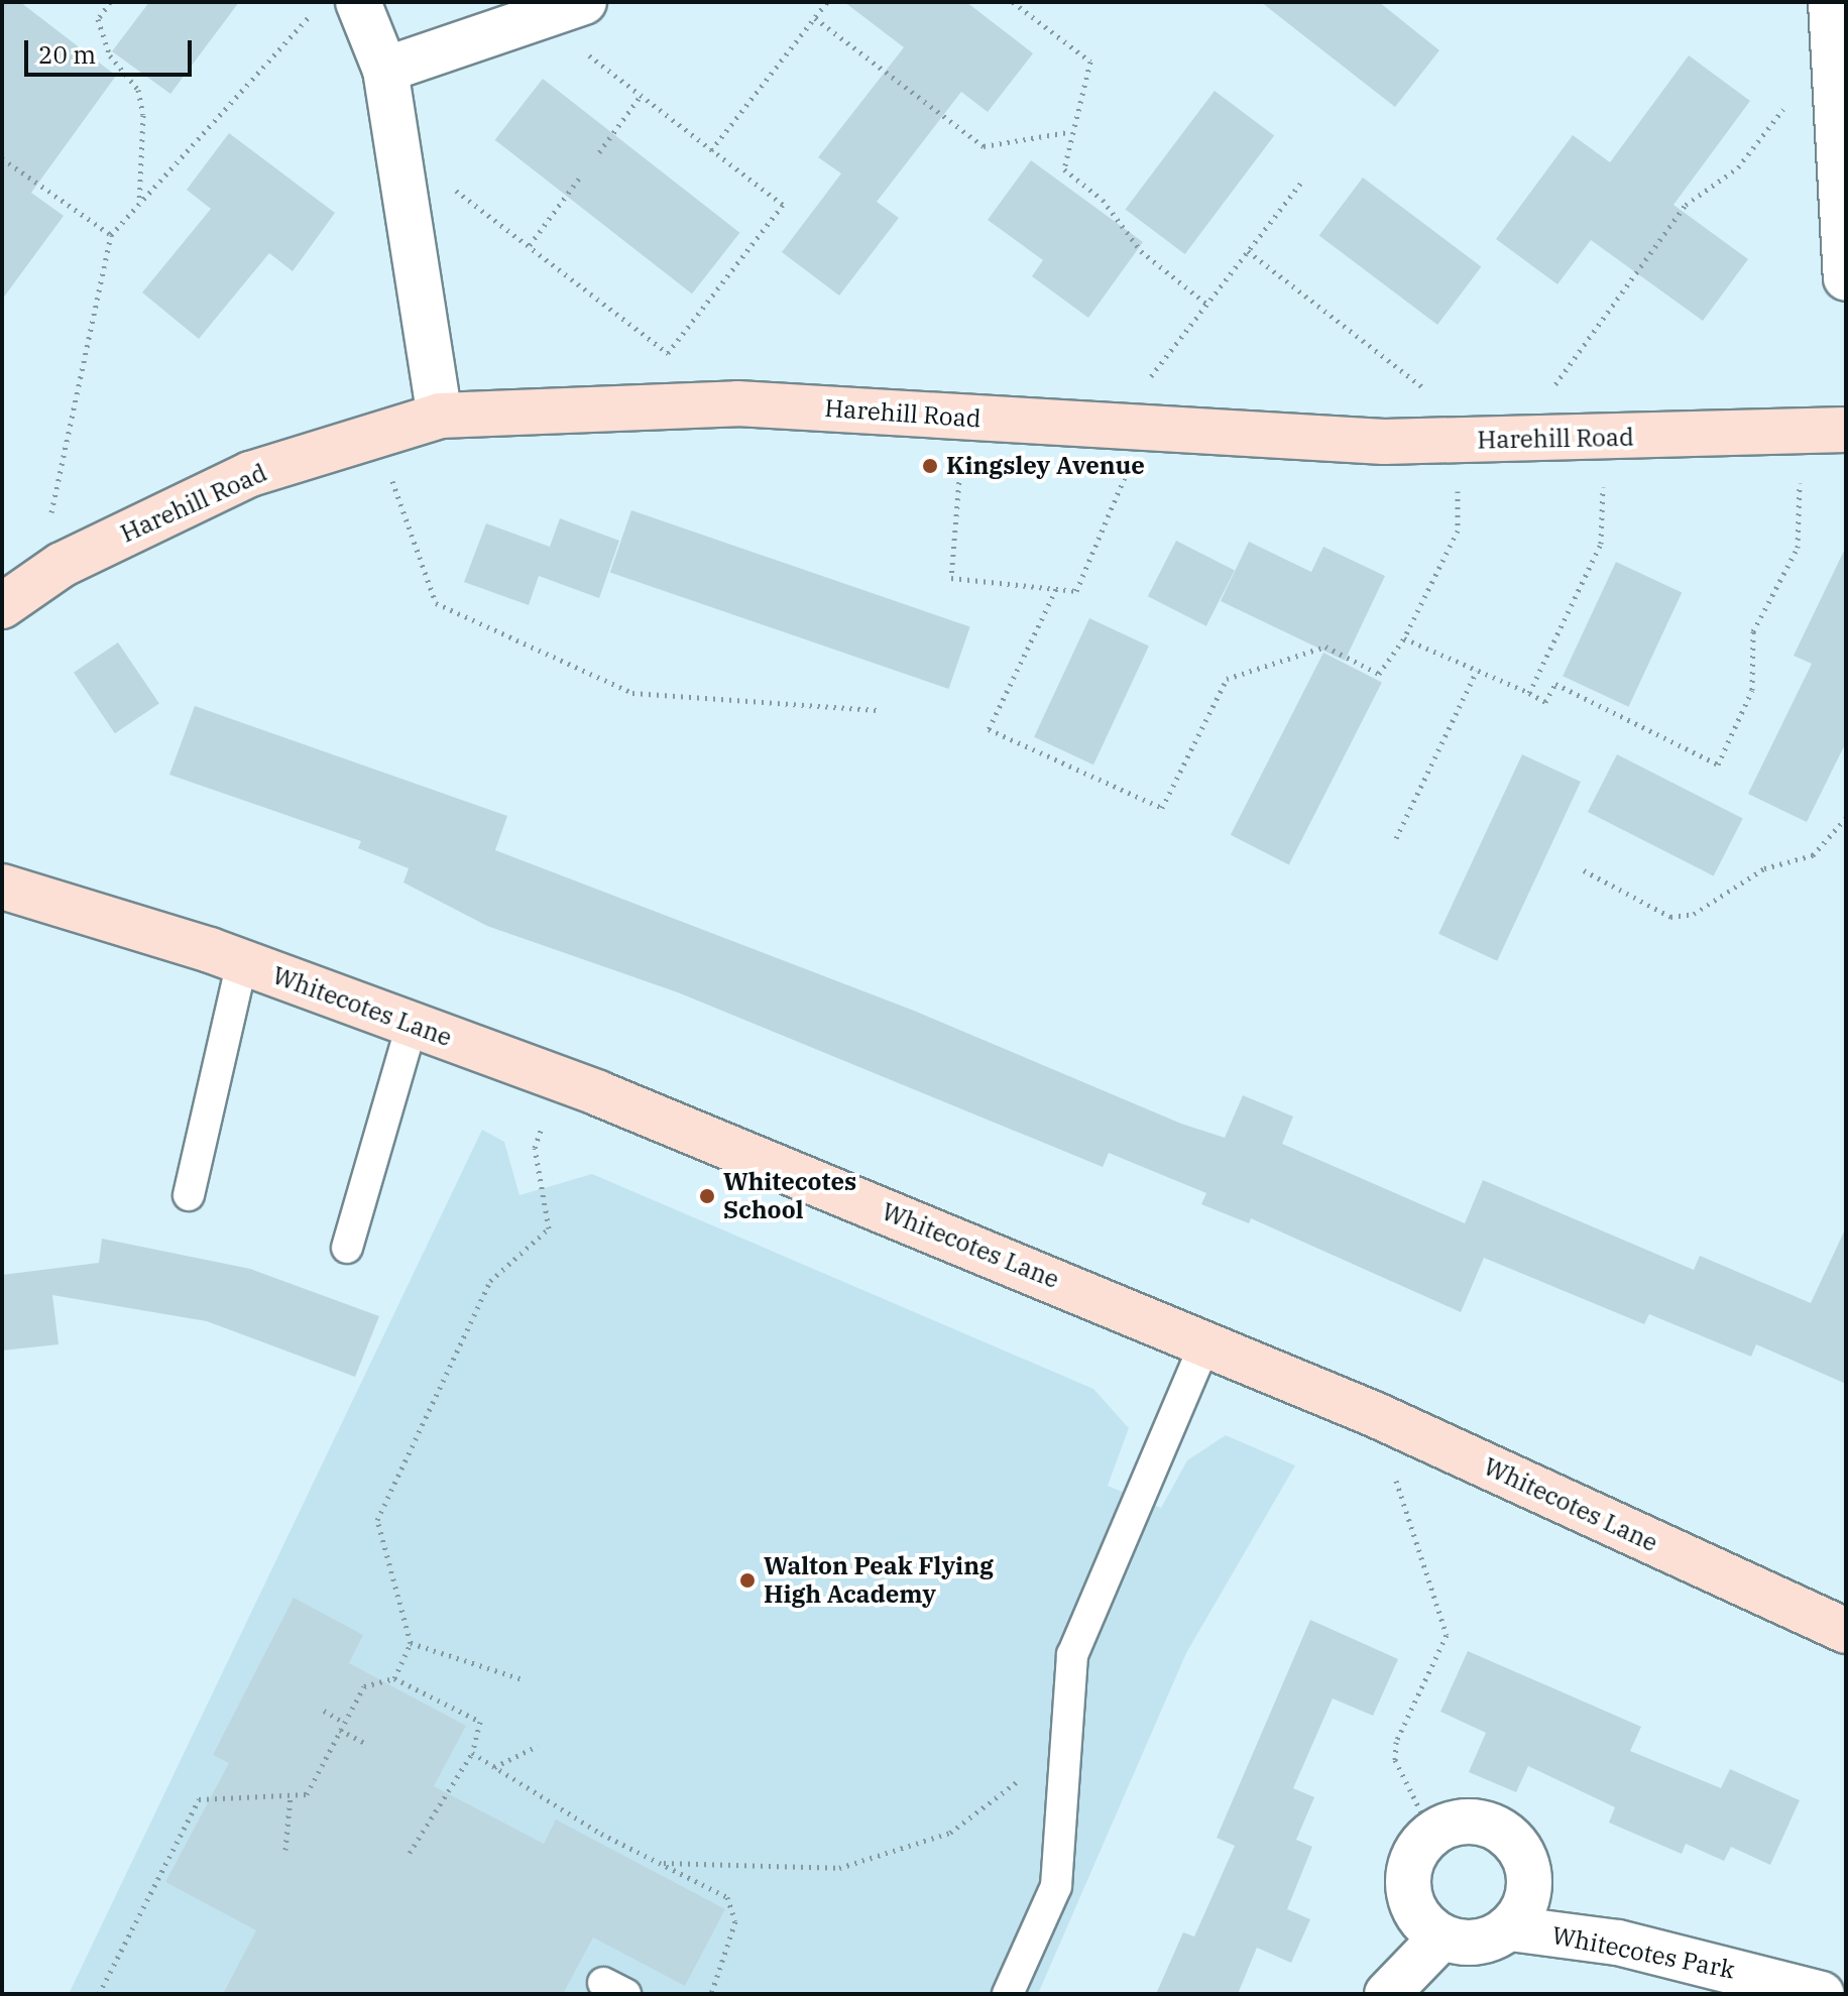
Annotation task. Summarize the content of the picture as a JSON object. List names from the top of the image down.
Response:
{
  "streets": {
    "street": ["Harehill Road", "Whitecotes Lane", "Whitecotes Park"]
  },
  "places": ["Kingsley Avenue", "Whitecotes School", "Walton Peak Flying High Academy"],
  "scale_bar": "20 m"
}
